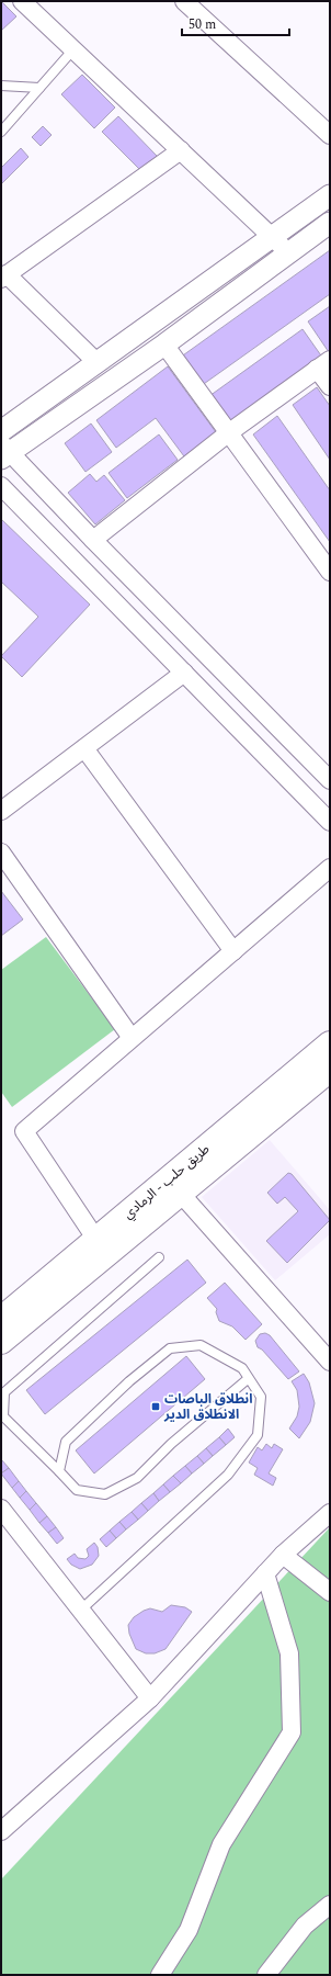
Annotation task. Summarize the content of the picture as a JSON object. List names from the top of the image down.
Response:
{
  "streets": {
    "highway": ["طريق حلب - الرمادي"]
  },
  "places": {
    "transit": ["انطلاق الباصات الانطلاق الدير"]
  },
  "scale_bar": "50 m"
}
